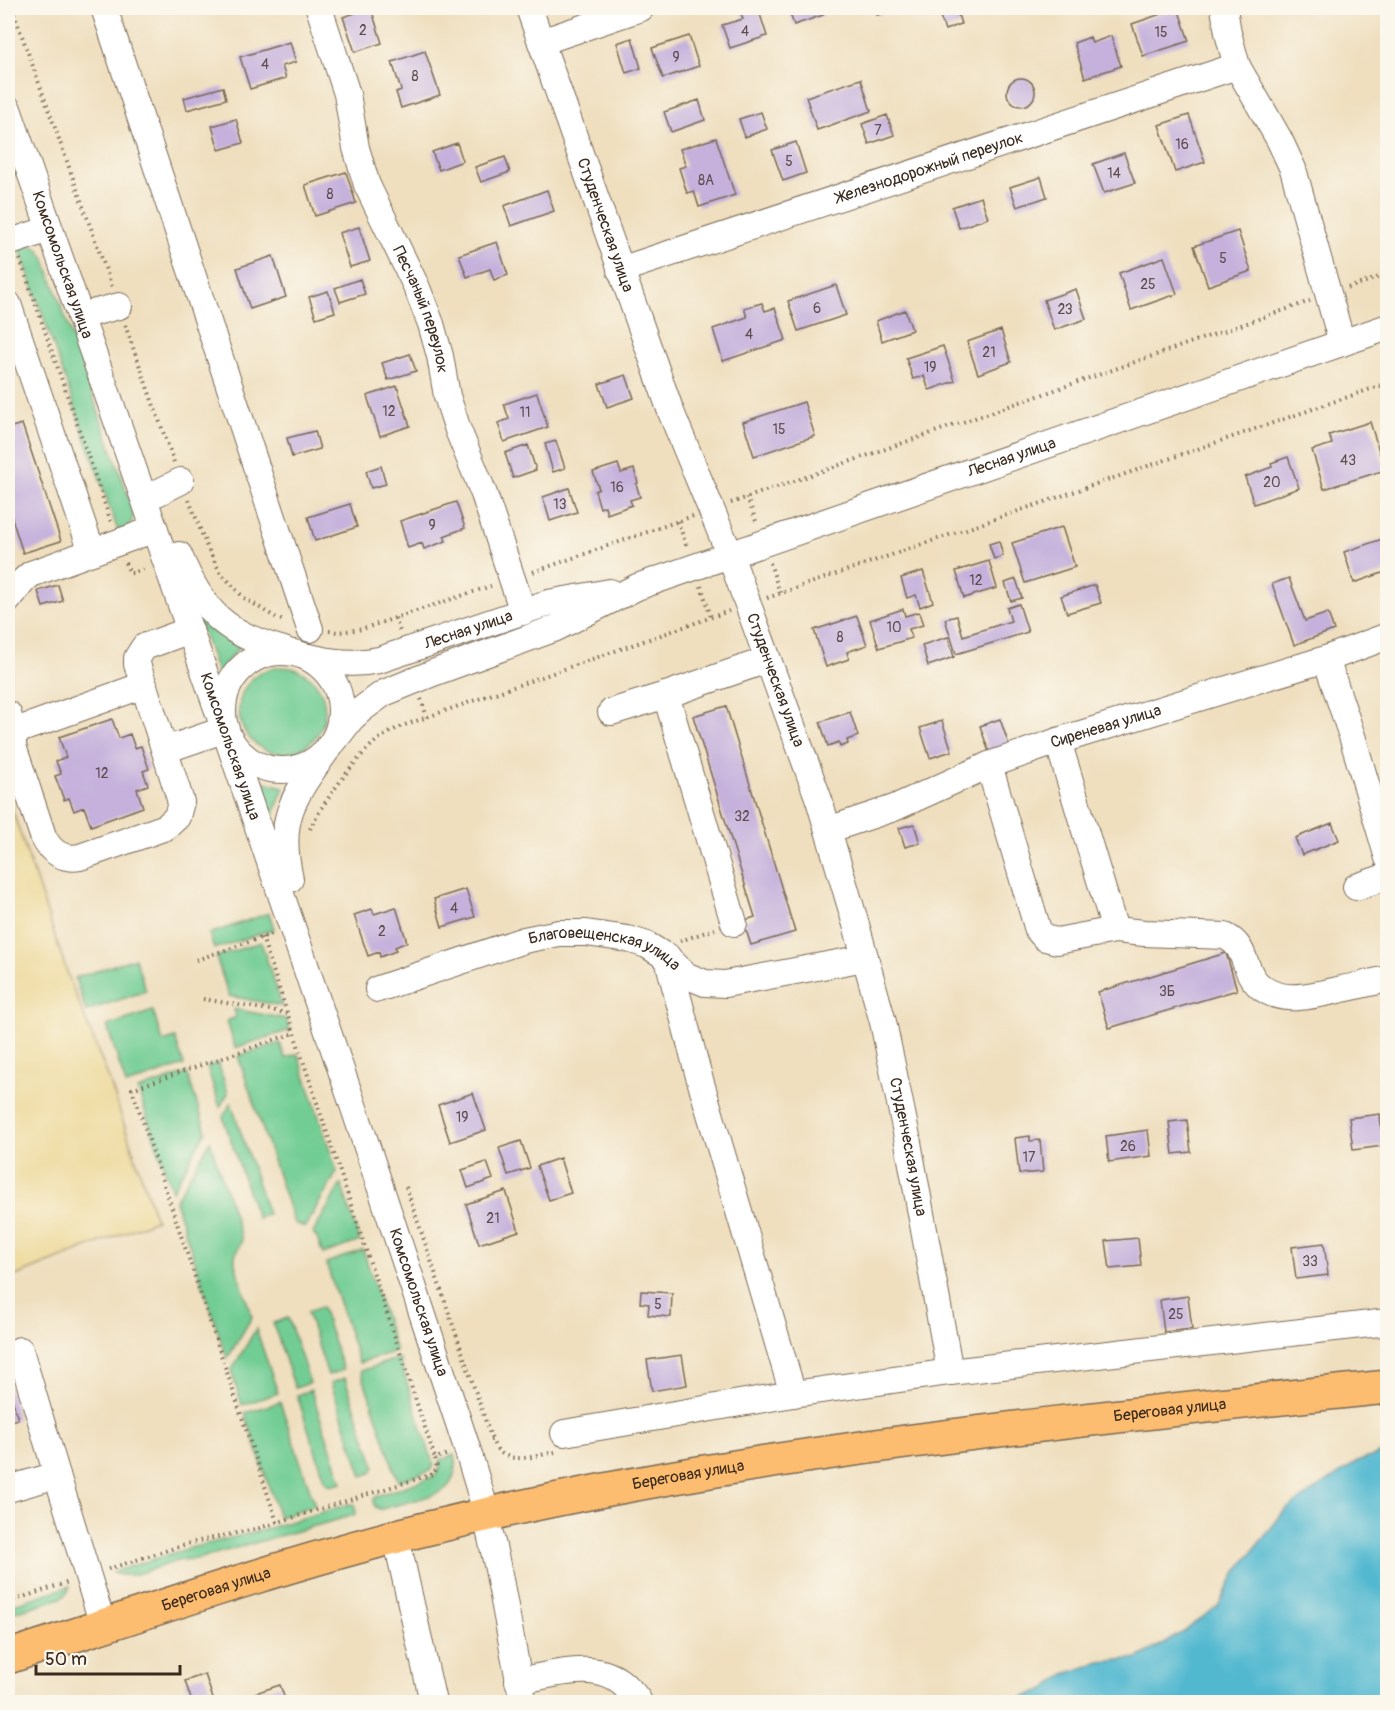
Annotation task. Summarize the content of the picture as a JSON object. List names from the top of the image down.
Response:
{
  "streets": {
    "main road": ["Береговая улица"],
    "street": [
      "Железнодорожный переулок",
      "Студенческая улица",
      "Комсомольская улица",
      "Песчаный переулок",
      "Лесная улица",
      "Сиреневая улица",
      "Благовещенская улица"
    ]
  },
  "crossings": [
    ["Железнодорожный переулок", "Студенческая улица"],
    ["Студенческая улица", "Лесная улица"],
    ["Студенческая улица", "Сиреневая улица"],
    ["Студенческая улица", "Благовещенская улица"],
    ["Комсомольская улица", "Лесная улица"],
    ["Комсомольская улица", "Береговая улица"],
    ["Песчаный переулок", "Лесная улица"]
  ],
  "house_numbers": [
    "2",
    "4",
    "15",
    "9",
    "4",
    "8",
    "7",
    "16",
    "5",
    "14",
    "8А",
    "8",
    "5",
    "25",
    "6",
    "23",
    "4",
    "21",
    "19",
    "12",
    "11",
    "15",
    "43",
    "20",
    "16",
    "13",
    "9",
    "12",
    "10",
    "8",
    "12",
    "32",
    "4",
    "2",
    "3Б",
    "19",
    "26",
    "17",
    "21",
    "33",
    "5",
    "25"
  ],
  "scale_bar": "50 m"
}
